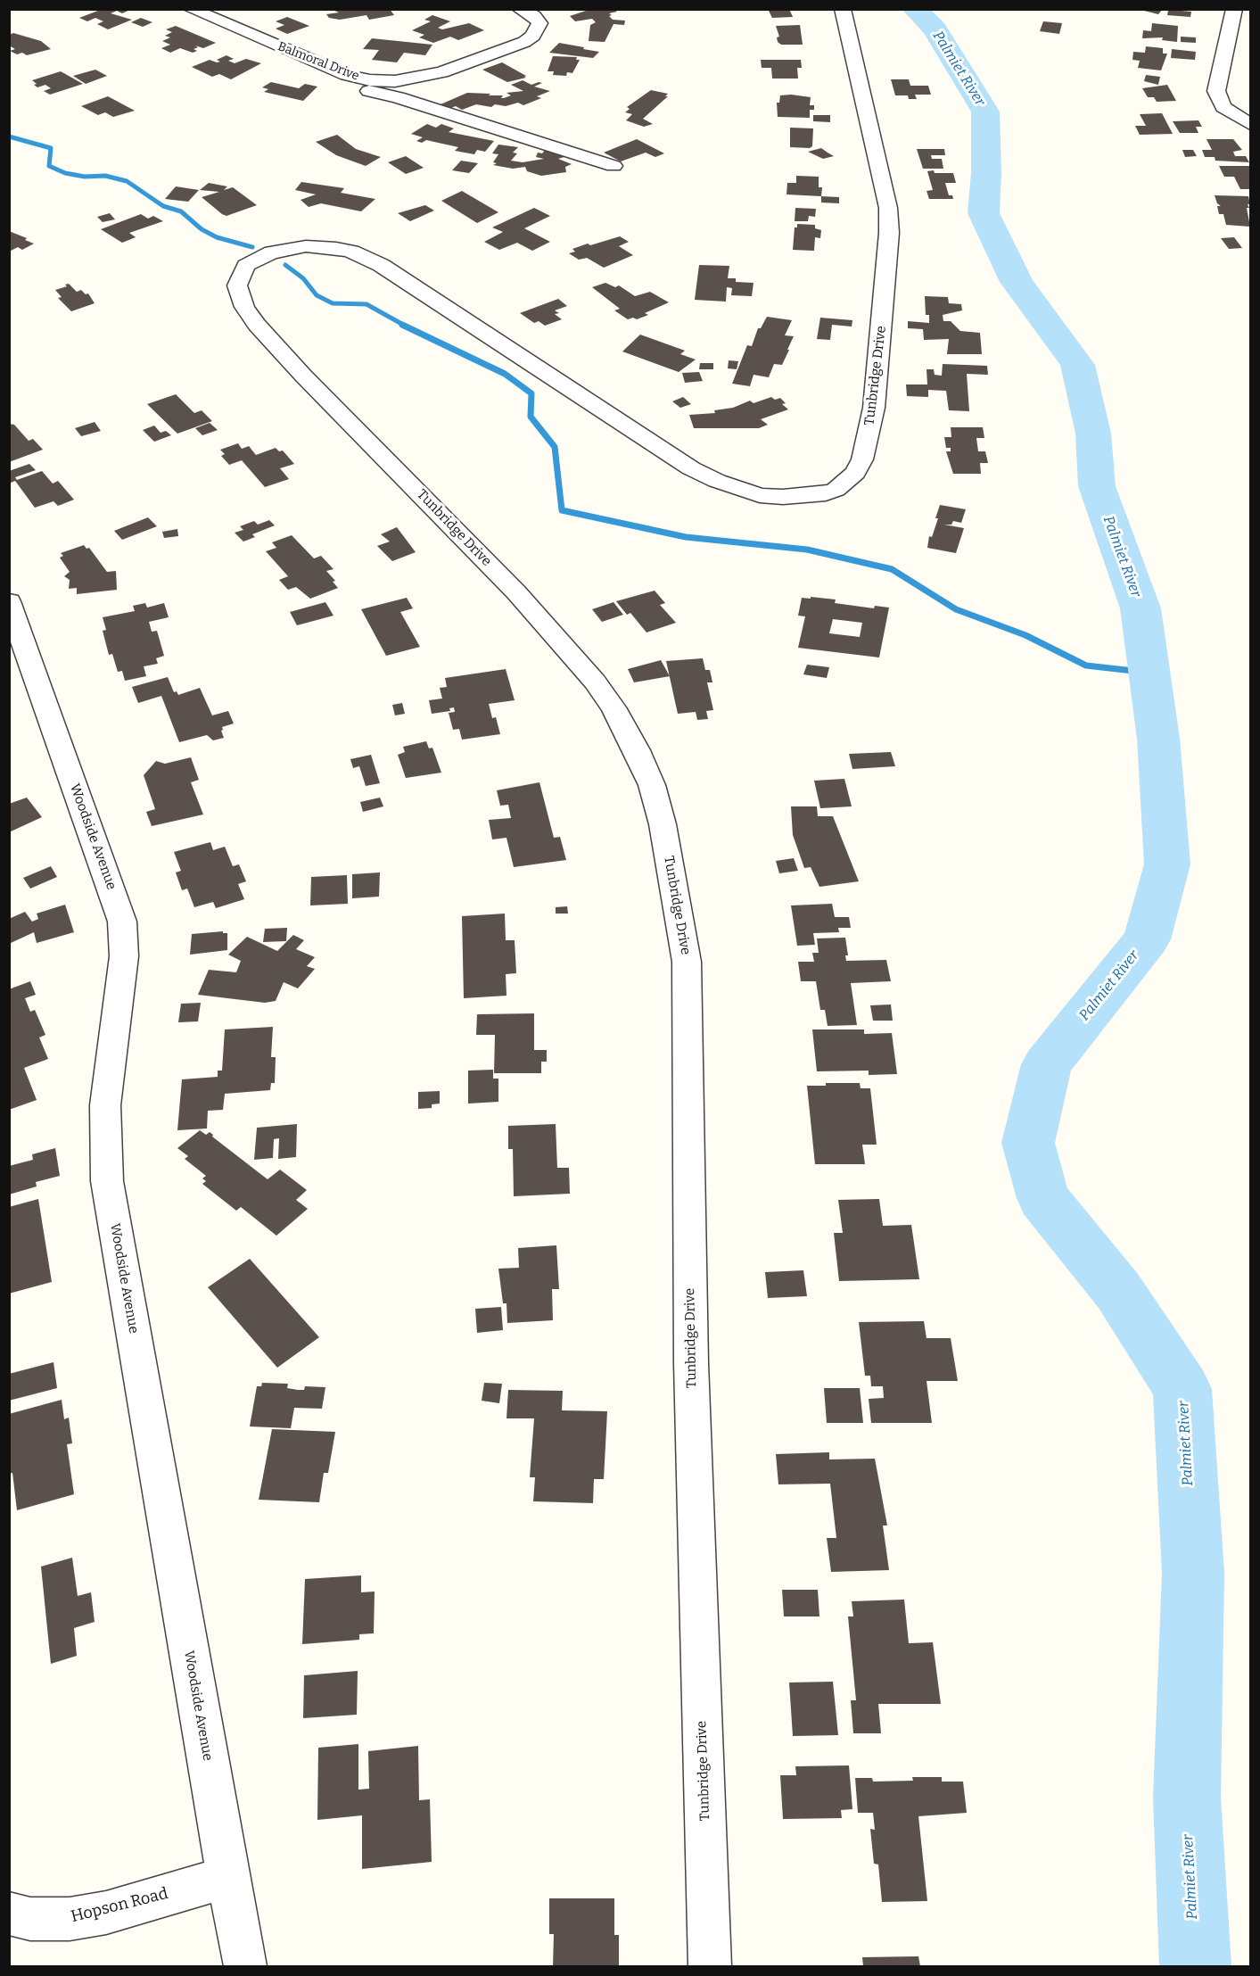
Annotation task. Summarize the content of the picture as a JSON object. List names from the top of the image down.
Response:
{
  "streets": {
    "street": [
      "Balmoral Drive",
      "Tunbridge Drive",
      "Woodside Avenue",
      "Hopson Road"
    ]
  },
  "crossings": [
    ["Woodside Avenue", "Hopson Road"]
  ],
  "water": ["Palmiet River"]
}
